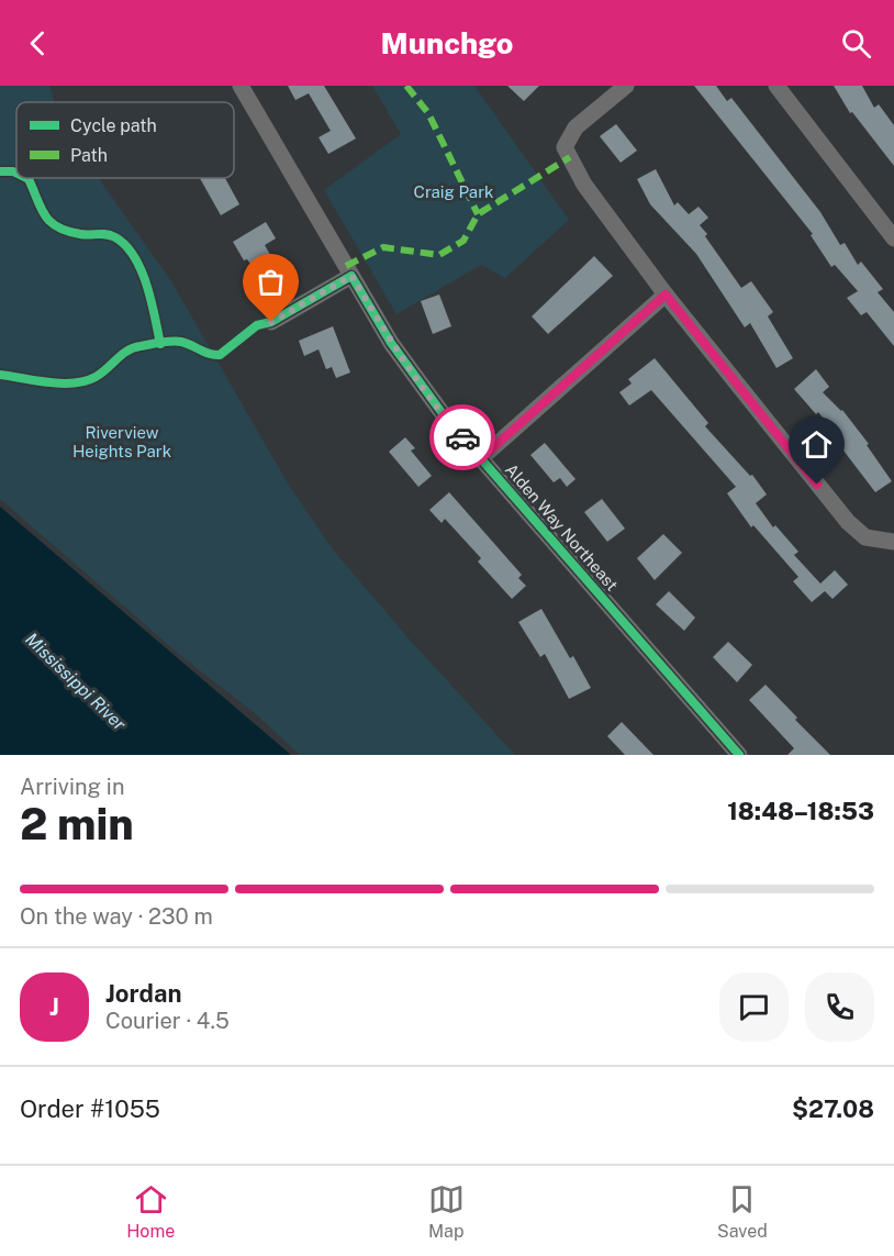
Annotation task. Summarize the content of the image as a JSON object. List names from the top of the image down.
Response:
{
  "streets": {
    "street": ["Alden Way Northeast"]
  },
  "water": ["Mississippi River"],
  "parks": ["Craig Park", "Riverview Heights Park"],
  "legend": ["Cycle path", "Path"],
  "page": {
    "header": "Munchgo",
    "heading": ["2 min", "Arriving in", "18:48–18:53"],
    "panel": [
      "Jordan",
      "Courier · 4.5",
      "Order #1055",
      "$27.08"
    ],
    "bar": "On the way · 230 m",
    "round": "J",
    "tabs": ["Home", "Map", "Saved"]
  }
}
